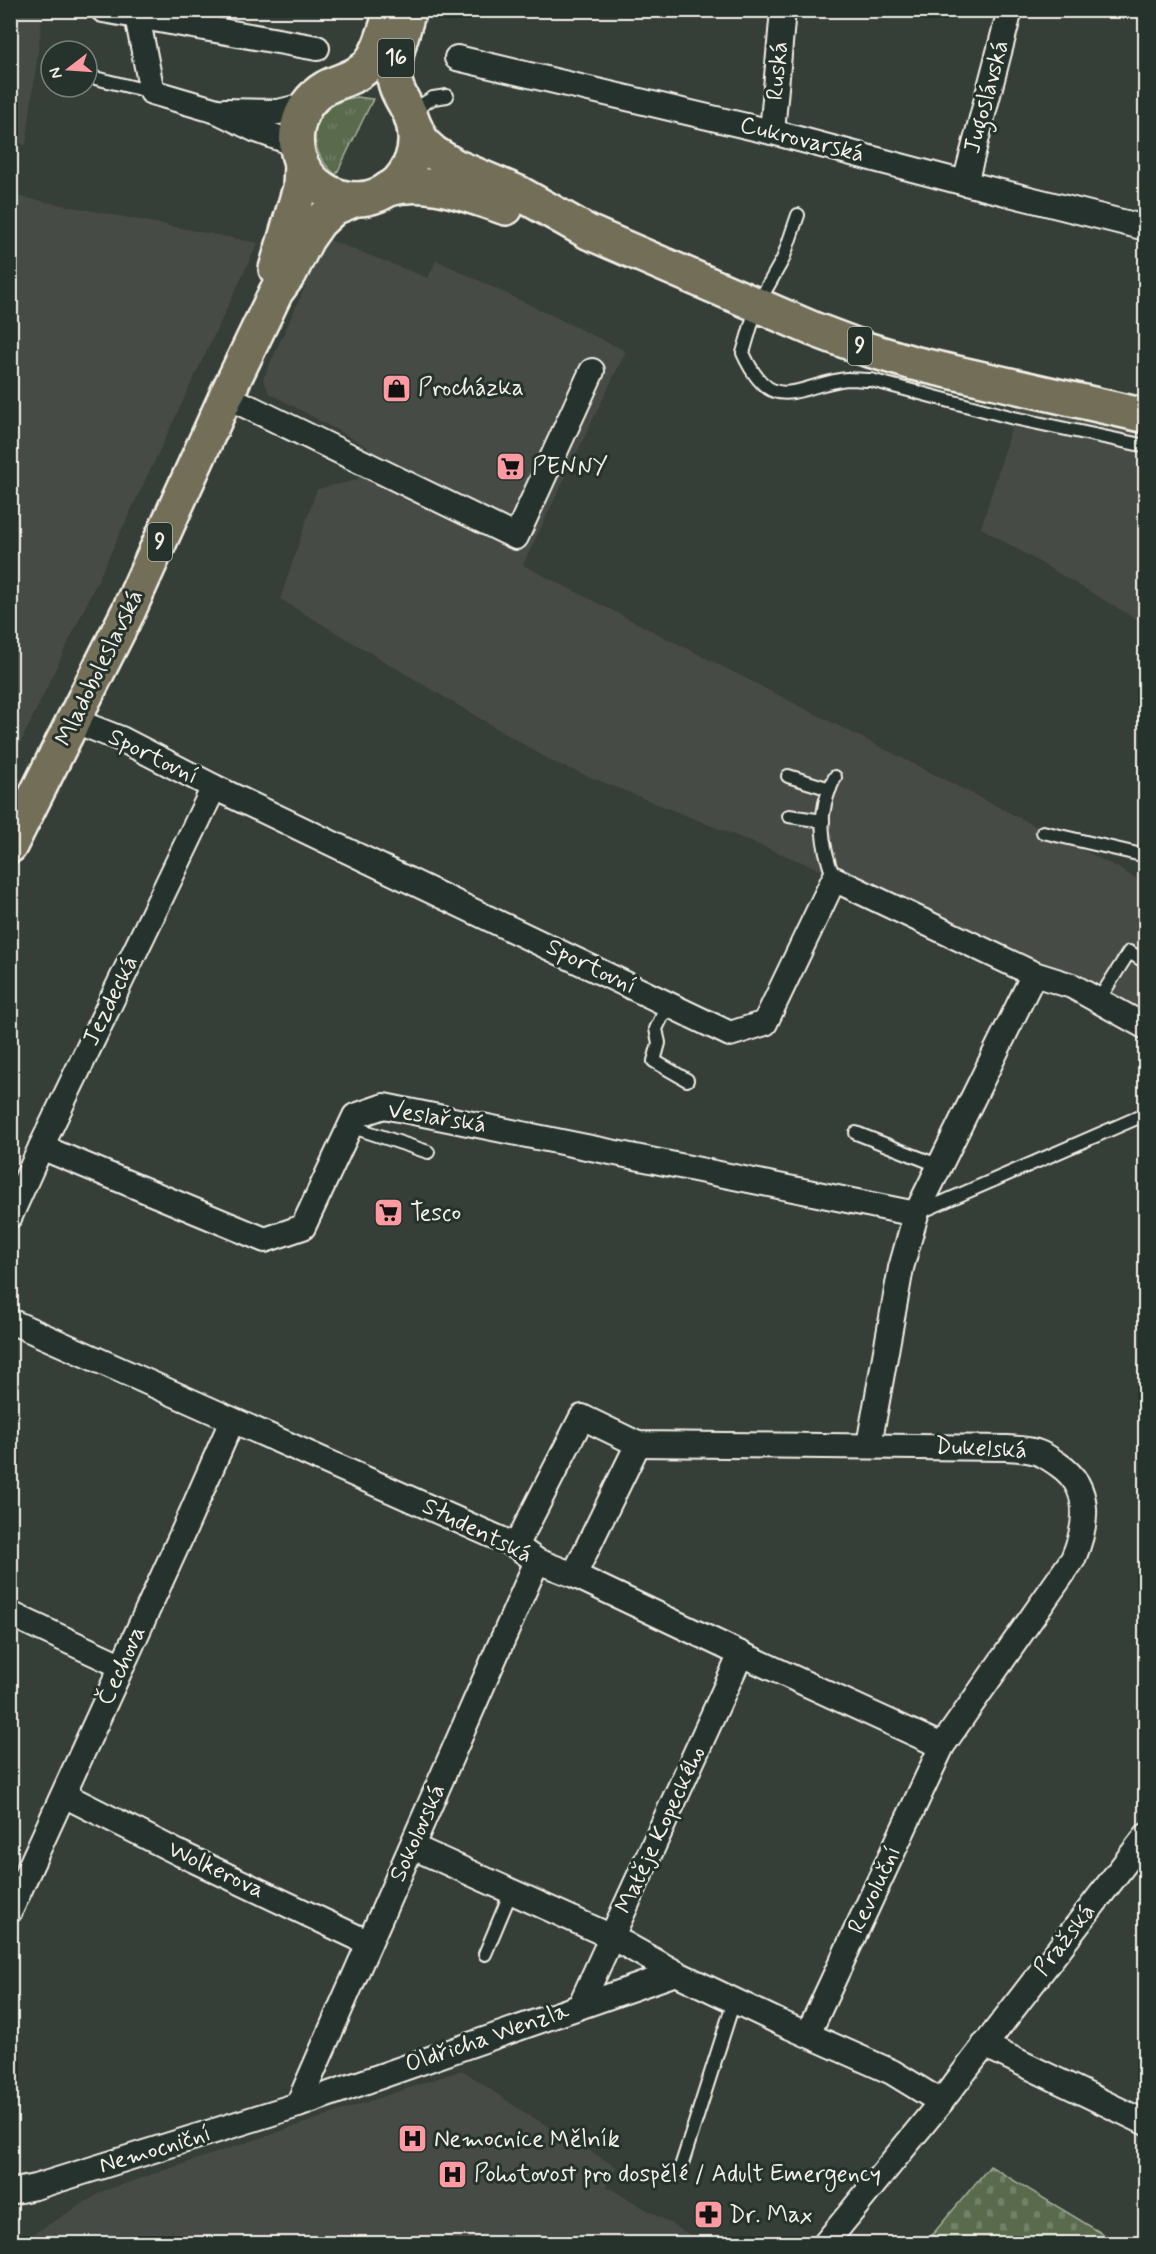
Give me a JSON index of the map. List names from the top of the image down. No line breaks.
{"streets":{"main road":["16","9","Mladoboleslavská"],"street":["Ruská","Jugoslávská","Cukrovarská","Sportovní","Jezdecká","Veslařská","Dukelská","Studentská","Čechova","Matěje Kopeckého","Sokolovská","Wolkerova","Revoluční","Pražská","Oldřicha Wenzla","Nemocniční"]},"crossings":[["16","9"],["16","Mladoboleslavská"],["Ruská","Cukrovarská"],["Jugoslávská","Cukrovarská"],["9","Mladoboleslavská"],["Mladoboleslavská","Sportovní"],["Sportovní","Jezdecká"],["Jezdecká","Veslařská"],["Dukelská","Studentská"],["Dukelská","Revoluční"],["Studentská","Čechova"],["Studentská","Matěje Kopeckého"],["Studentská","Sokolovská"],["Studentská","Revoluční"],["Čechova","Wolkerova"],["Matěje Kopeckého","Oldřicha Wenzla"],["Sokolovská","Wolkerova"],["Sokolovská","Oldřicha Wenzla"],["Sokolovská","Nemocniční"],["Oldřicha Wenzla","Nemocniční"]],"places":{"shop":["Procházka"],"supermarket":["PENNY","Tesco"],"hospital":["Nemocnice Mělník","Pohotovost pro dospělé / Adult Emergency"],"pharmacy":["Dr. Max"]},"north":"left"}
